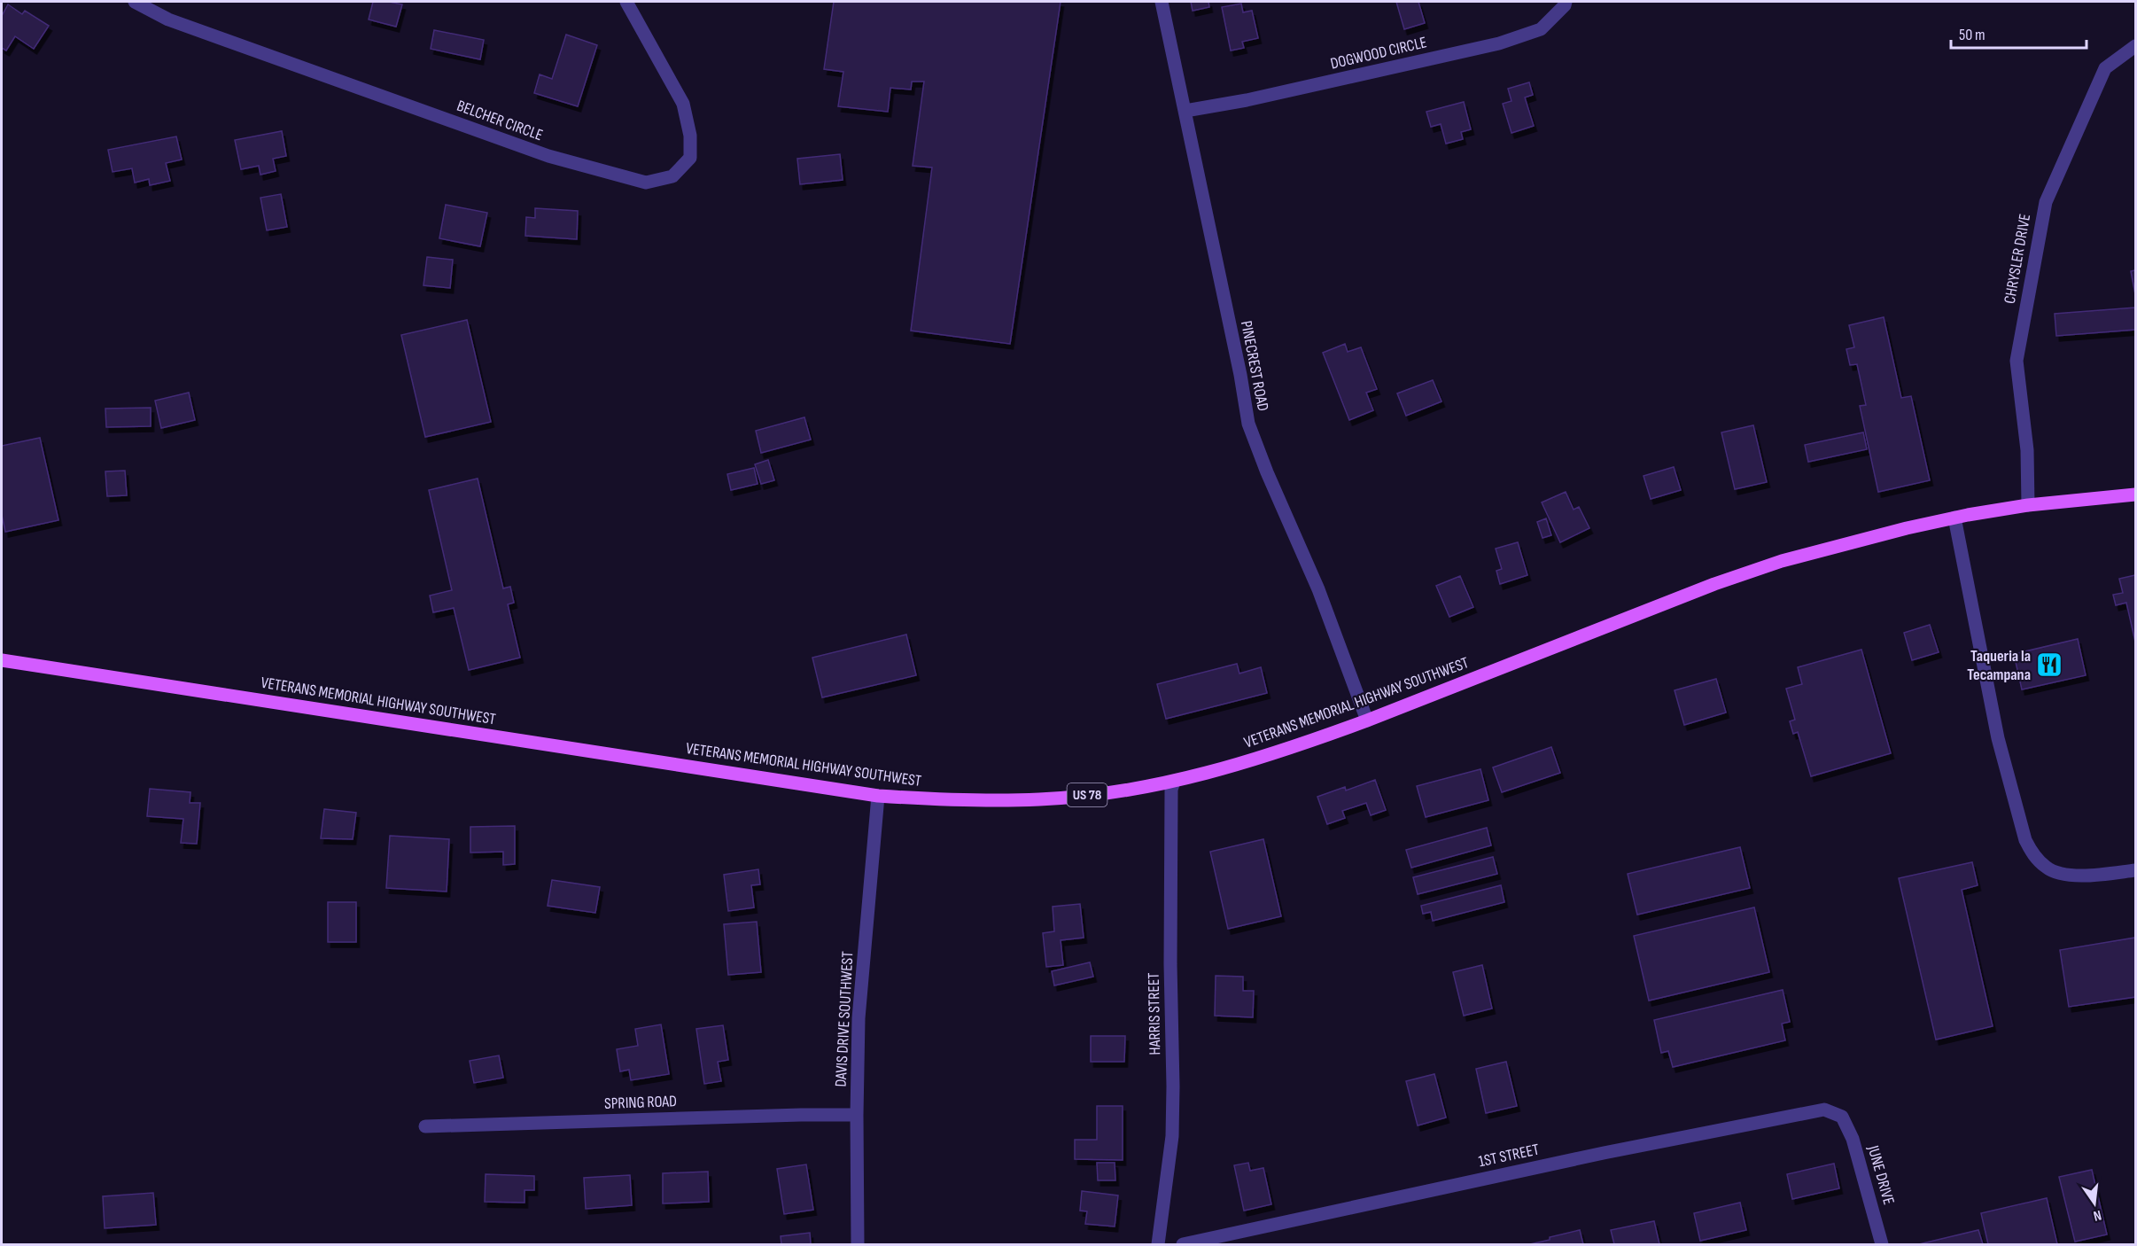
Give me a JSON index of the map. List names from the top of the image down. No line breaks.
{"streets":{"main road":["VETERANS MEMORIAL HIGHWAY SOUTHWEST","US 78"],"street":["DOGWOOD CIRCLE","BELCHER CIRCLE","CHRYSLER DRIVE","PINECREST ROAD","HARRIS STREET","DAVIS DRIVE SOUTHWEST","SPRING ROAD","1ST STREET","JUNE DRIVE"]},"crossings":[["DOGWOOD CIRCLE","PINECREST ROAD"],["CHRYSLER DRIVE","VETERANS MEMORIAL HIGHWAY SOUTHWEST"],["PINECREST ROAD","VETERANS MEMORIAL HIGHWAY SOUTHWEST"],["VETERANS MEMORIAL HIGHWAY SOUTHWEST","HARRIS STREET"],["VETERANS MEMORIAL HIGHWAY SOUTHWEST","DAVIS DRIVE SOUTHWEST"],["DAVIS DRIVE SOUTHWEST","SPRING ROAD"],["1ST STREET","JUNE DRIVE"]],"places":{"restaurant":["Taqueria la Tecampana"]},"scale_bar":"50 m","north":"bottom"}
